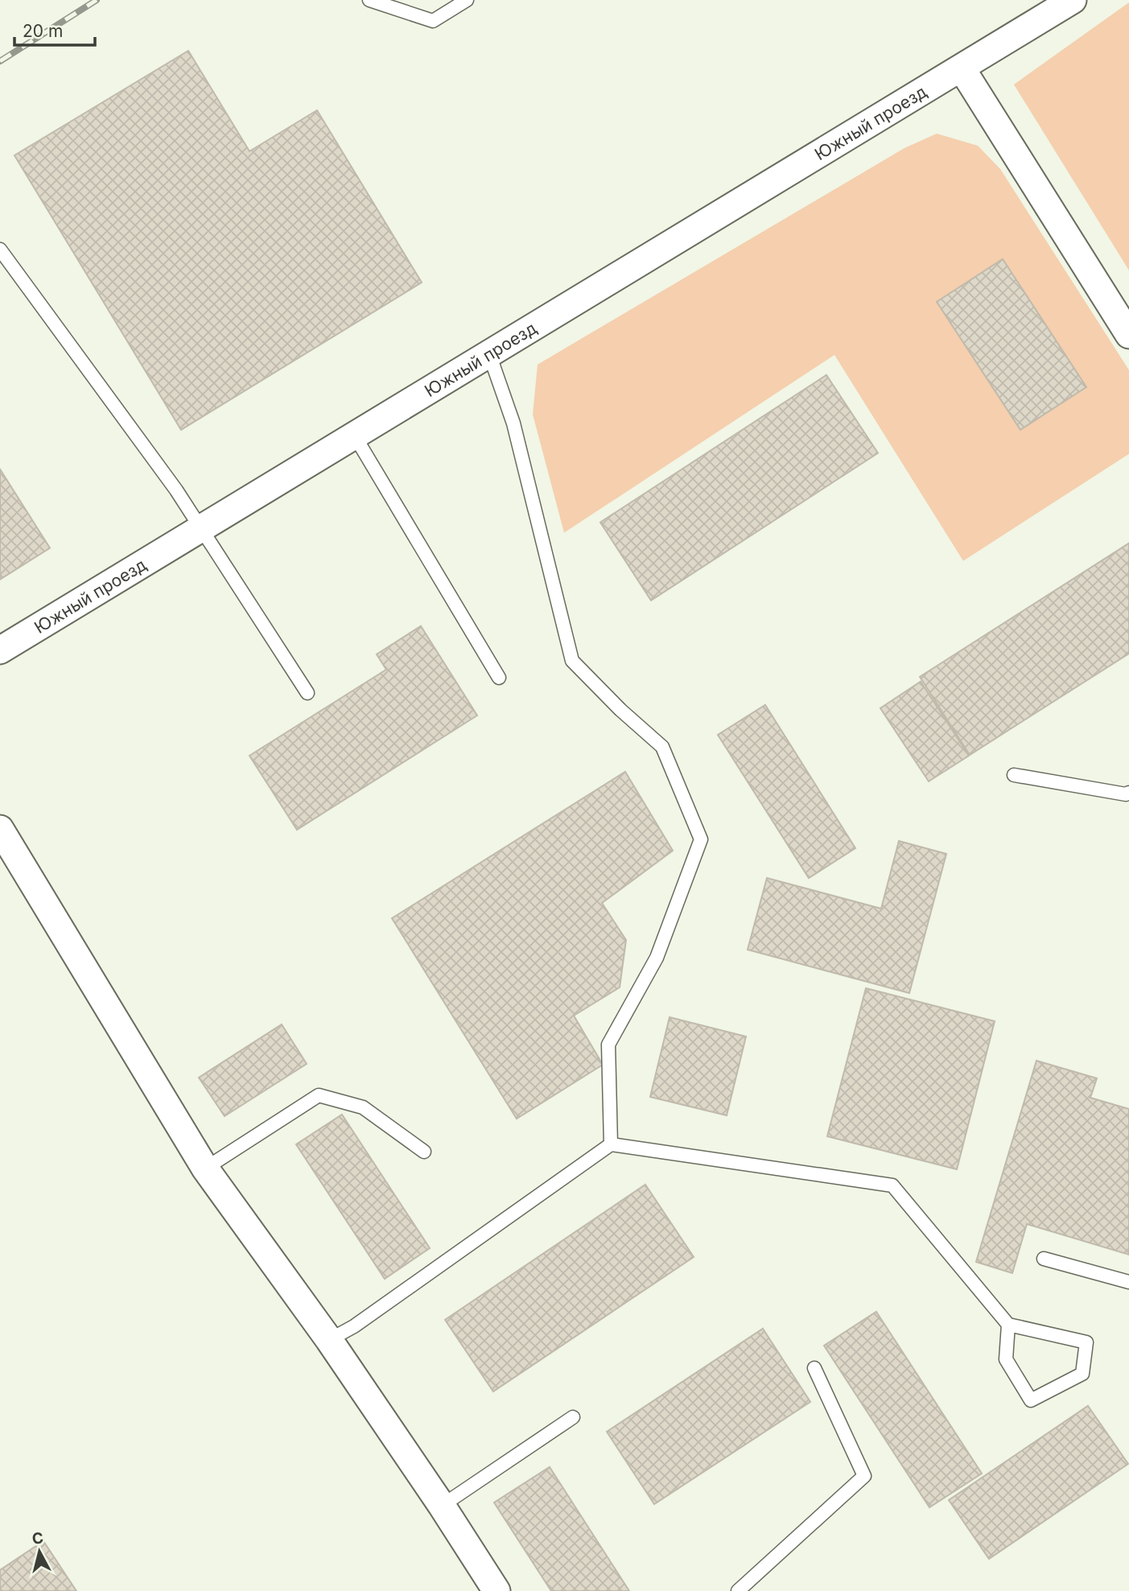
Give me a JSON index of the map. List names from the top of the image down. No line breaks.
{"streets":{"street":["Южный проезд"]},"scale_bar":"20 m","north":"top"}
